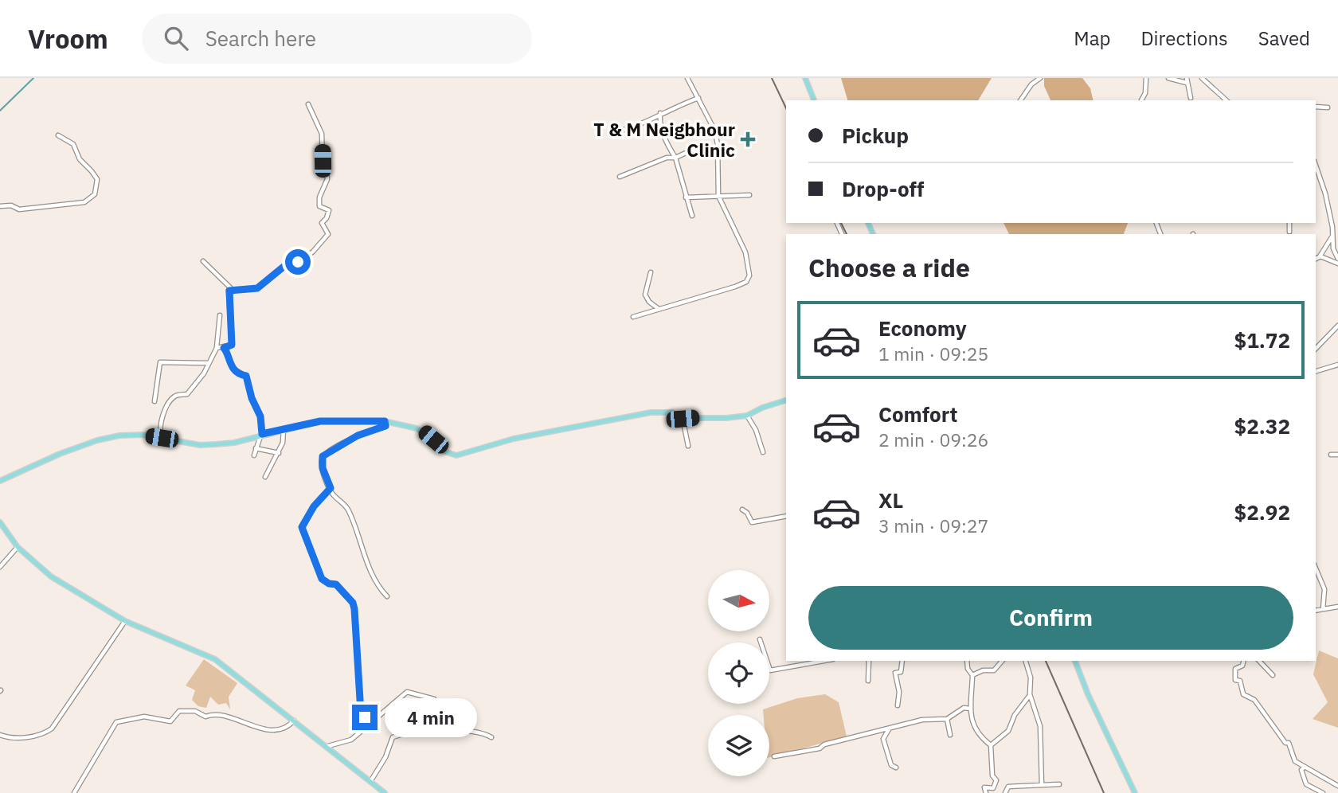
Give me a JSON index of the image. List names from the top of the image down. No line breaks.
{"places":{"health":["T & M Neigbhour Clinic"]},"north":"right","page":{"header":"Vroom","search":"Search here","nav":["Map","Directions","Saved"],"banner":["Pickup","Drop-off"],"heading":"Choose a ride","list":[{"name":"Economy","note":"1 min · 09:25","value":"$1.72"},{"name":"Comfort","note":"2 min · 09:26","value":"$2.32"},{"name":"XL","note":"3 min · 09:27","value":"$2.92"}],"buttons":"Confirm","bubble":"4 min"}}
